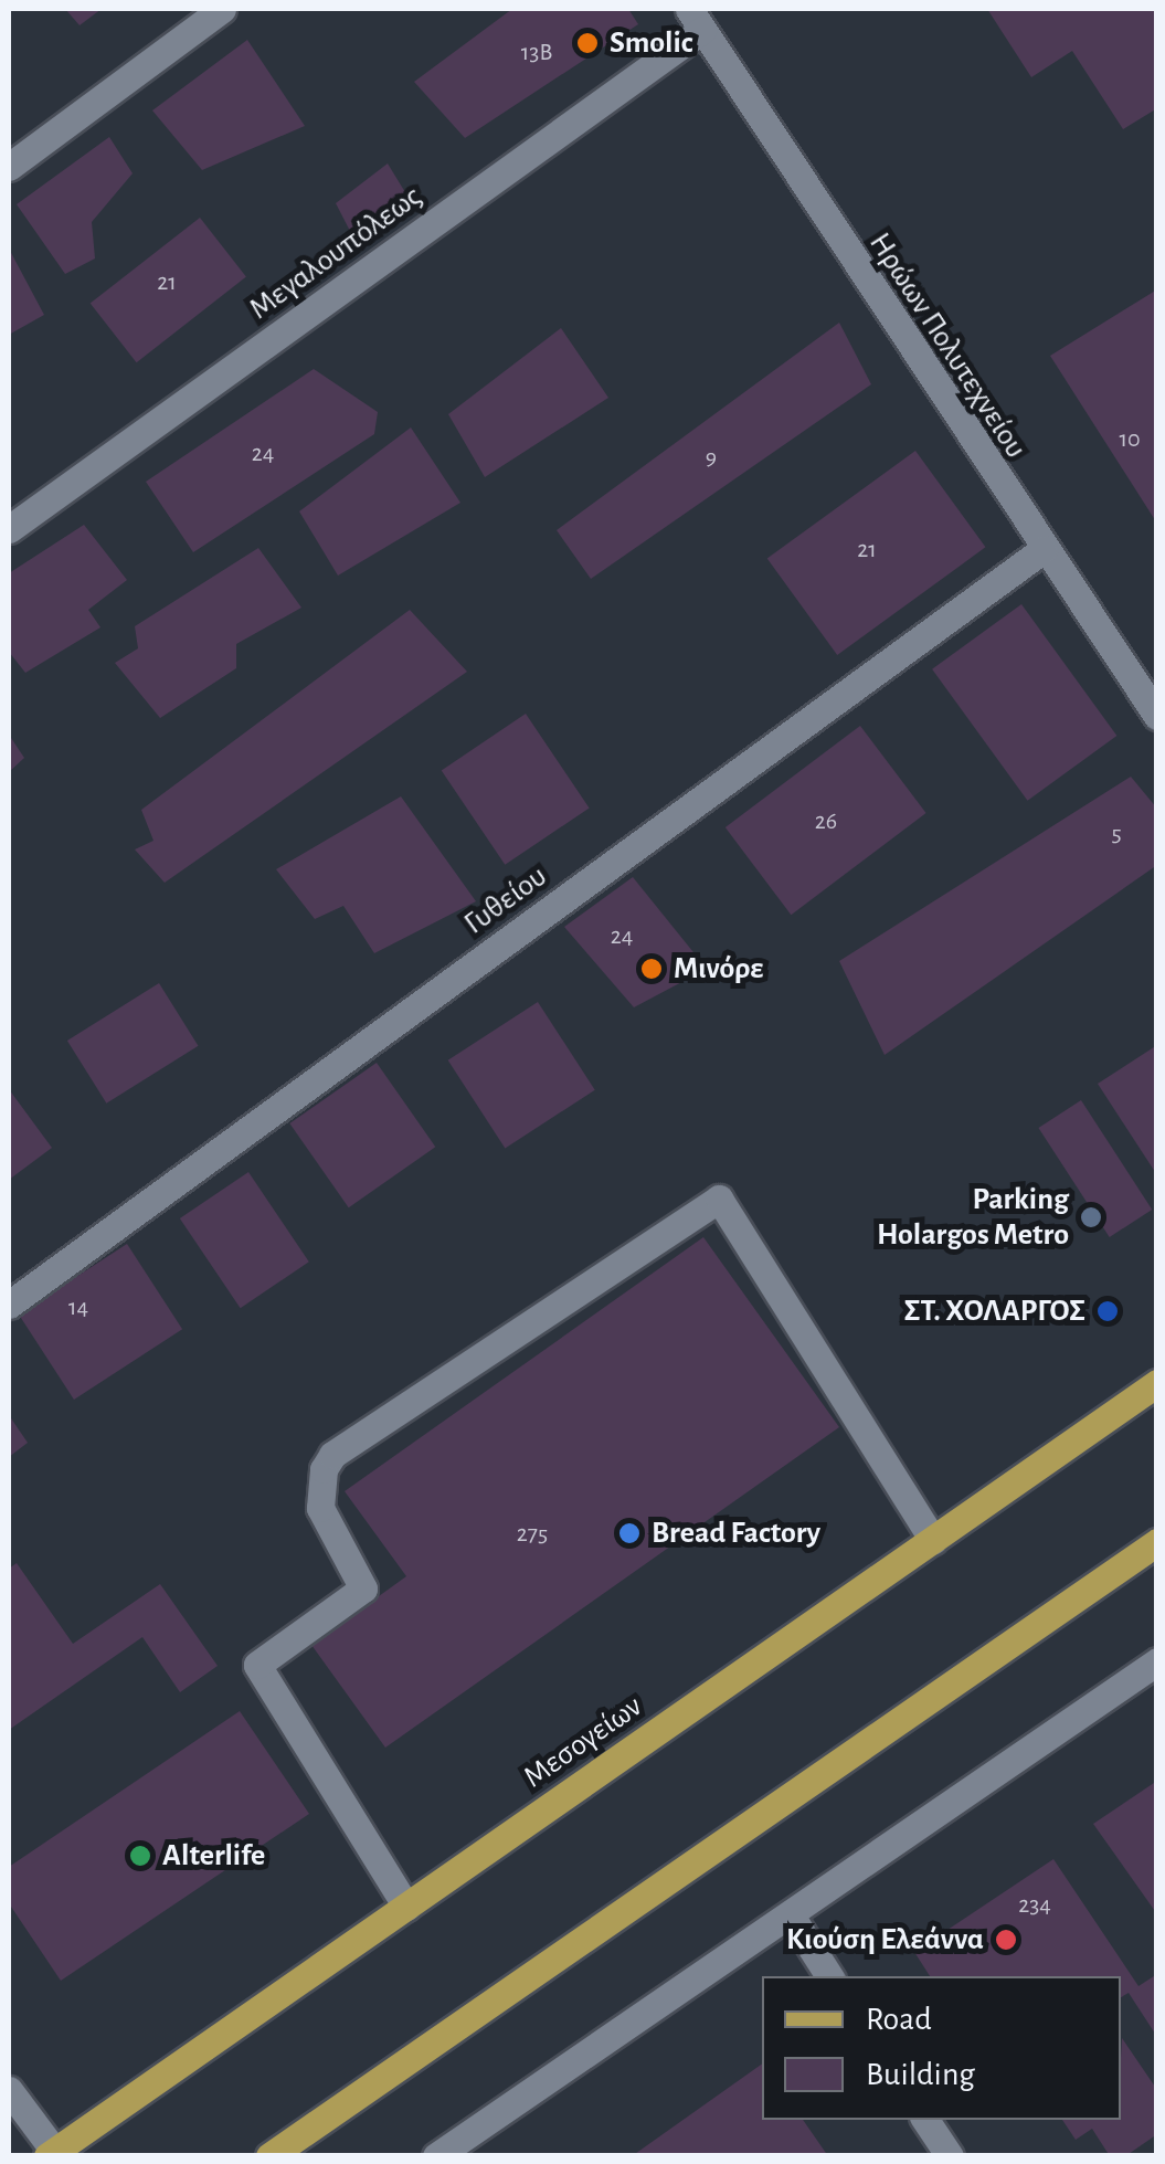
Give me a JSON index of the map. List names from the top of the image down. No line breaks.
{"streets":{"main road":["Μεσογείων"],"street":["Μεγαλουπόλεως","Ηρώων Πολυτεχνείου","Γυθείου"]},"crossings":[["Μεγαλουπόλεως","Ηρώων Πολυτεχνείου"],["Ηρώων Πολυτεχνείου","Γυθείου"]],"places":["Smolic","Μινόρε","Parking Holargos Metro","ΣΤ. ΧΟΛΑΡΓΟΣ","Bread Factory","Alterlife","Κιούση Ελεάννα"],"house_numbers":["13B","21","10","24","9","21","26","5","24","14","275","234"],"legend":["Road","Building"]}
